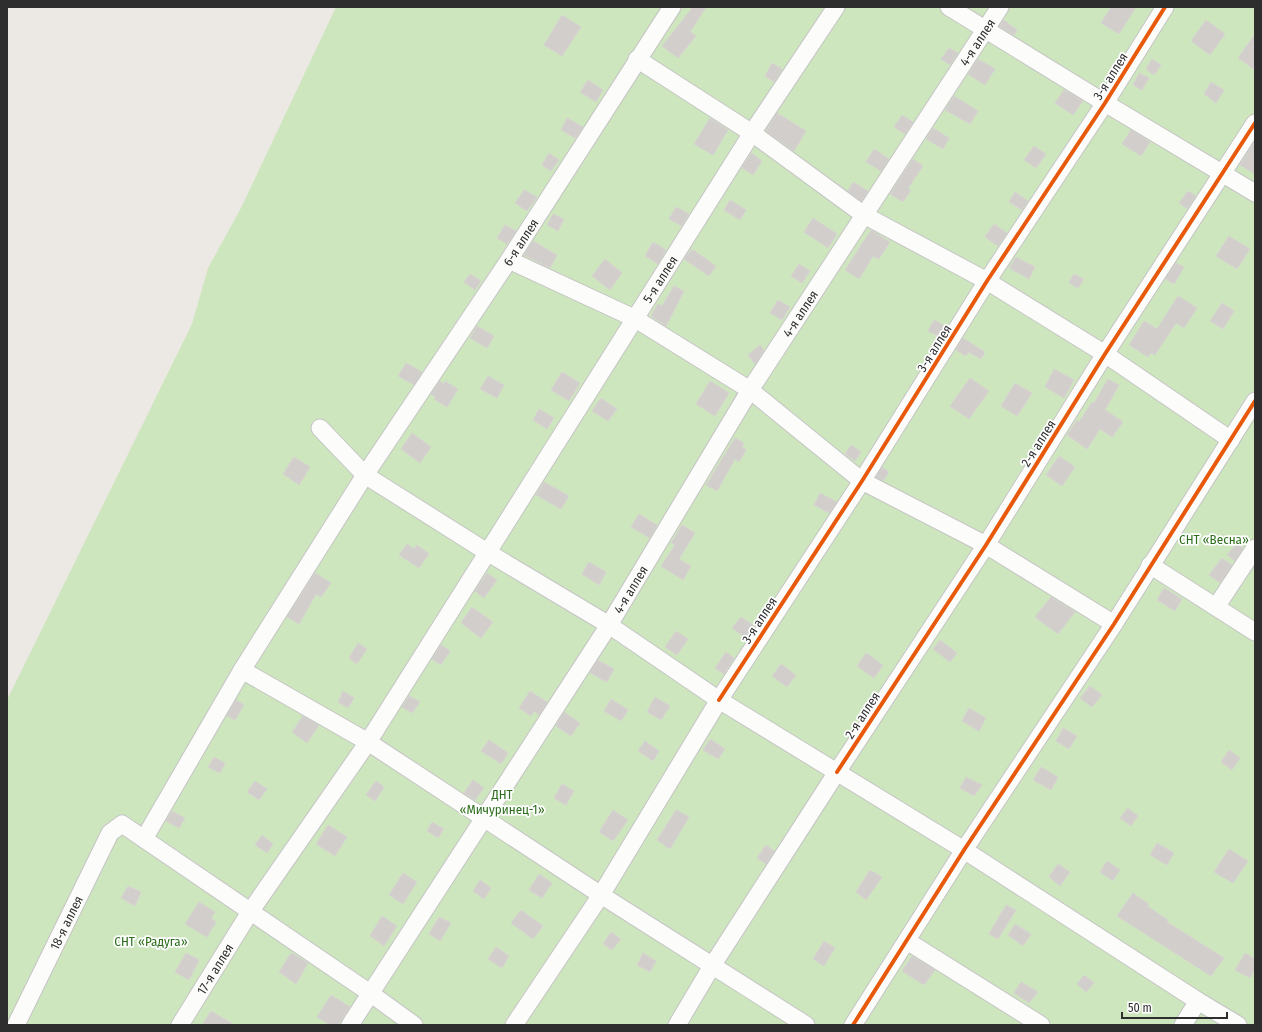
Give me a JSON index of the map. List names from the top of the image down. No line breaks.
{"streets":{"street":["4-я аллея","3-я аллея","6-я аллея","5-я аллея","2-я аллея","18-я аллея","17-я аллея"]},"crossings":[["6-я аллея","18-я аллея"],["5-я аллея","17-я аллея"]],"parks":["СНТ «Весна»","ДНТ «Мичуринец-1»","СНТ «Радуга»"],"scale_bar":"50 m"}
